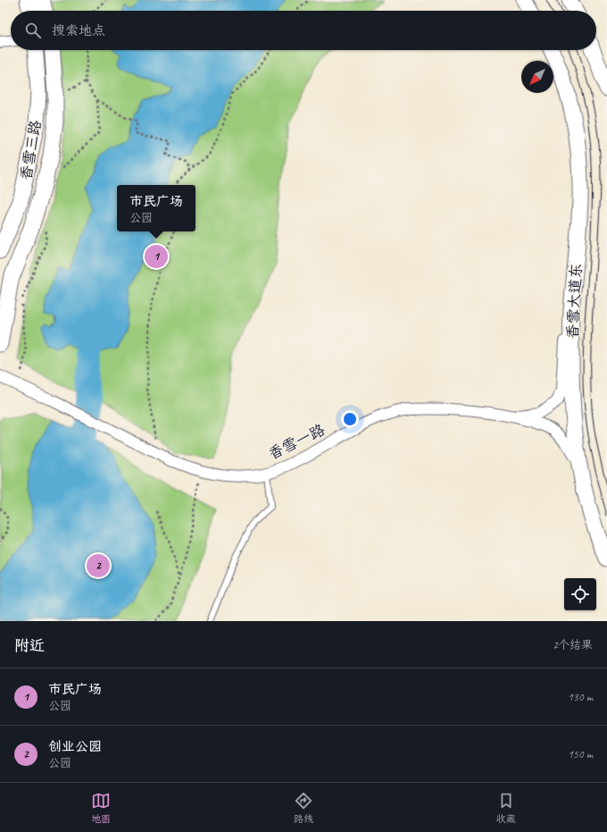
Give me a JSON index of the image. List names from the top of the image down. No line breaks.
{"streets":{"main road":["香雪三路","香雪大道东"],"street":["香雪一路"]},"north":"bottom left","page":{"search":"搜索地点","popup":["市民广场","公园"],"pins":["1","2"],"heading":["附近","2个结果"],"list":[{"mark":"1","name":"市民广场","note":"公园","value":"130 m"},{"mark":"2","name":"创业公园","note":"公园","value":"150 m"}],"nav":["地图","路线","收藏"]}}
